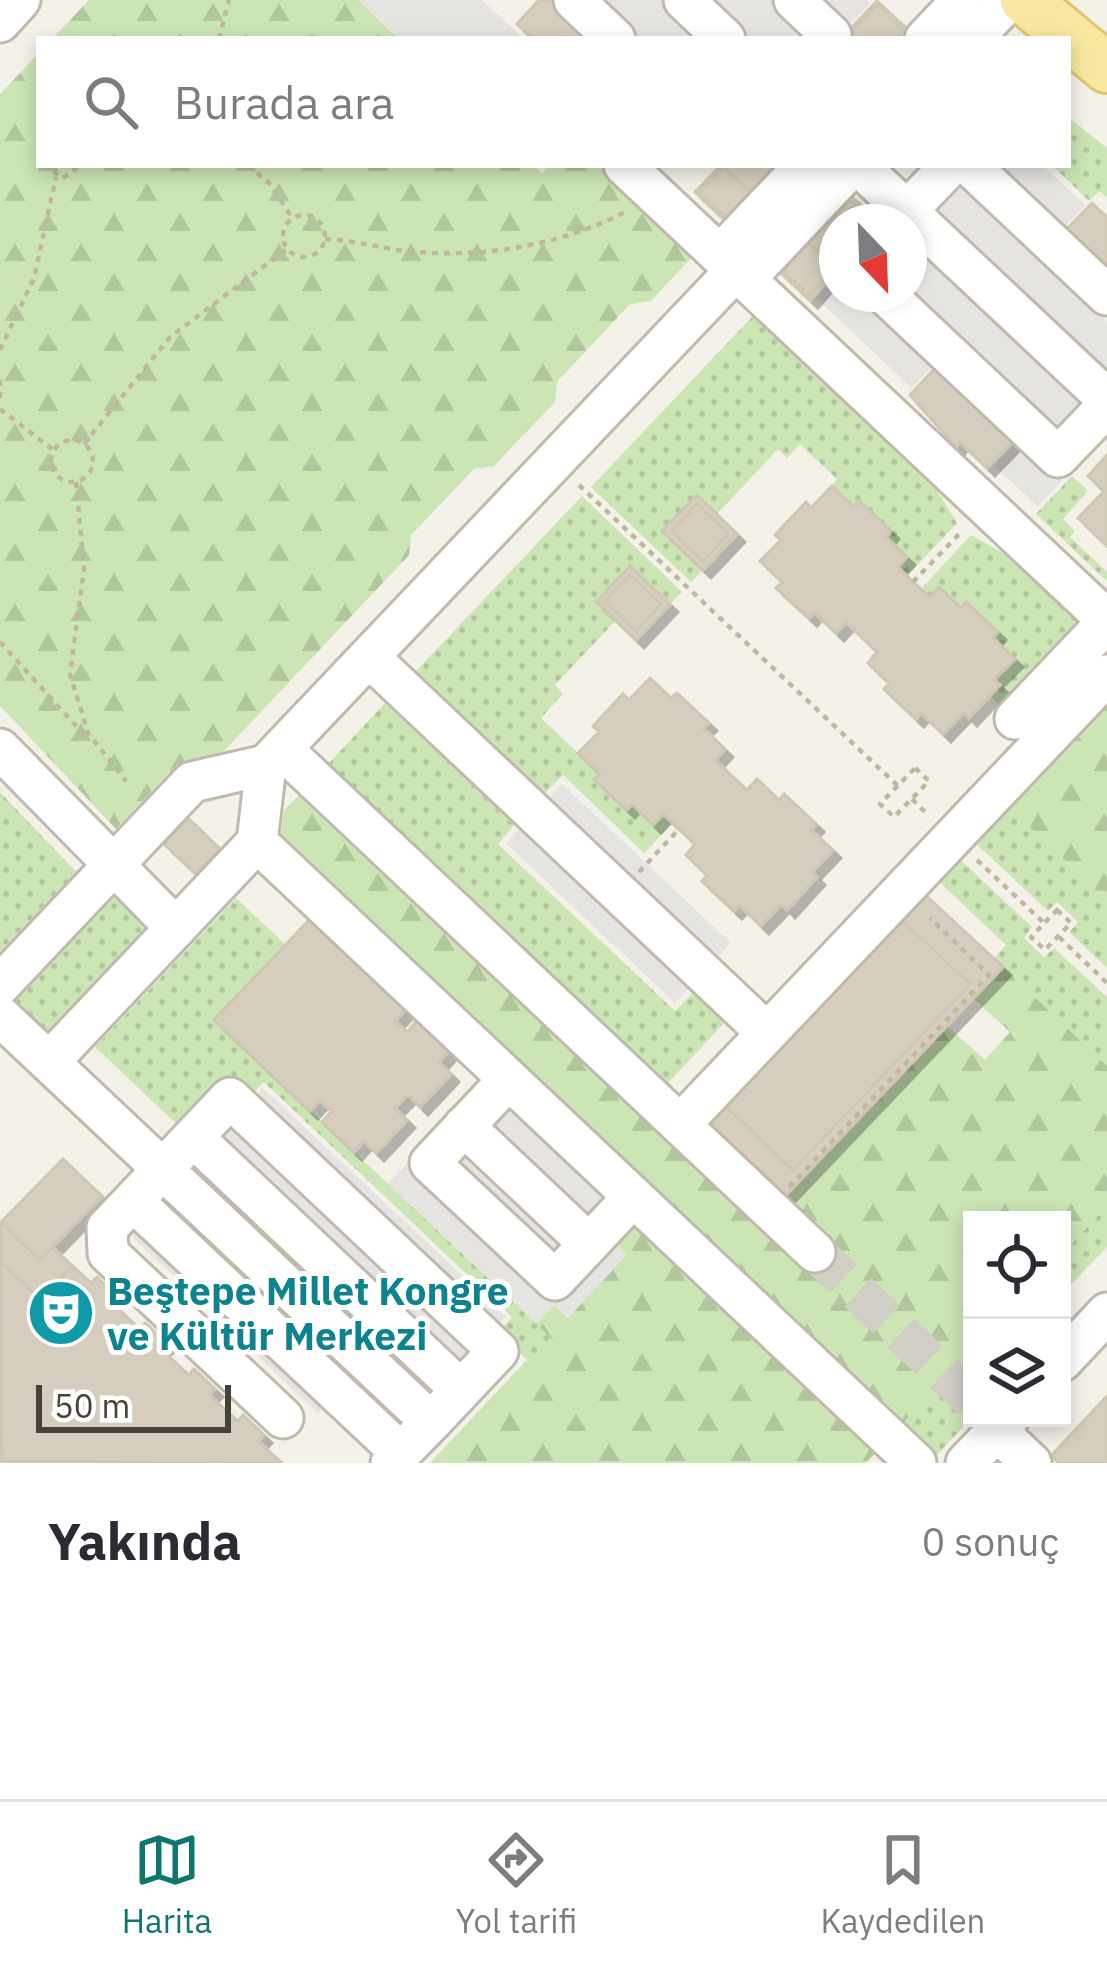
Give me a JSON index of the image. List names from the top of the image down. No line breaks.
{"places":{"theatre":["Beştepe Millet Kongre ve Kültür Merkezi"]},"scale_bar":"50 m","north":"bottom right","page":{"search":"Burada ara","scale":"50 m","heading":["Yakında","0 sonuç"],"nav":["Harita","Yol tarifi","Kaydedilen"]}}
